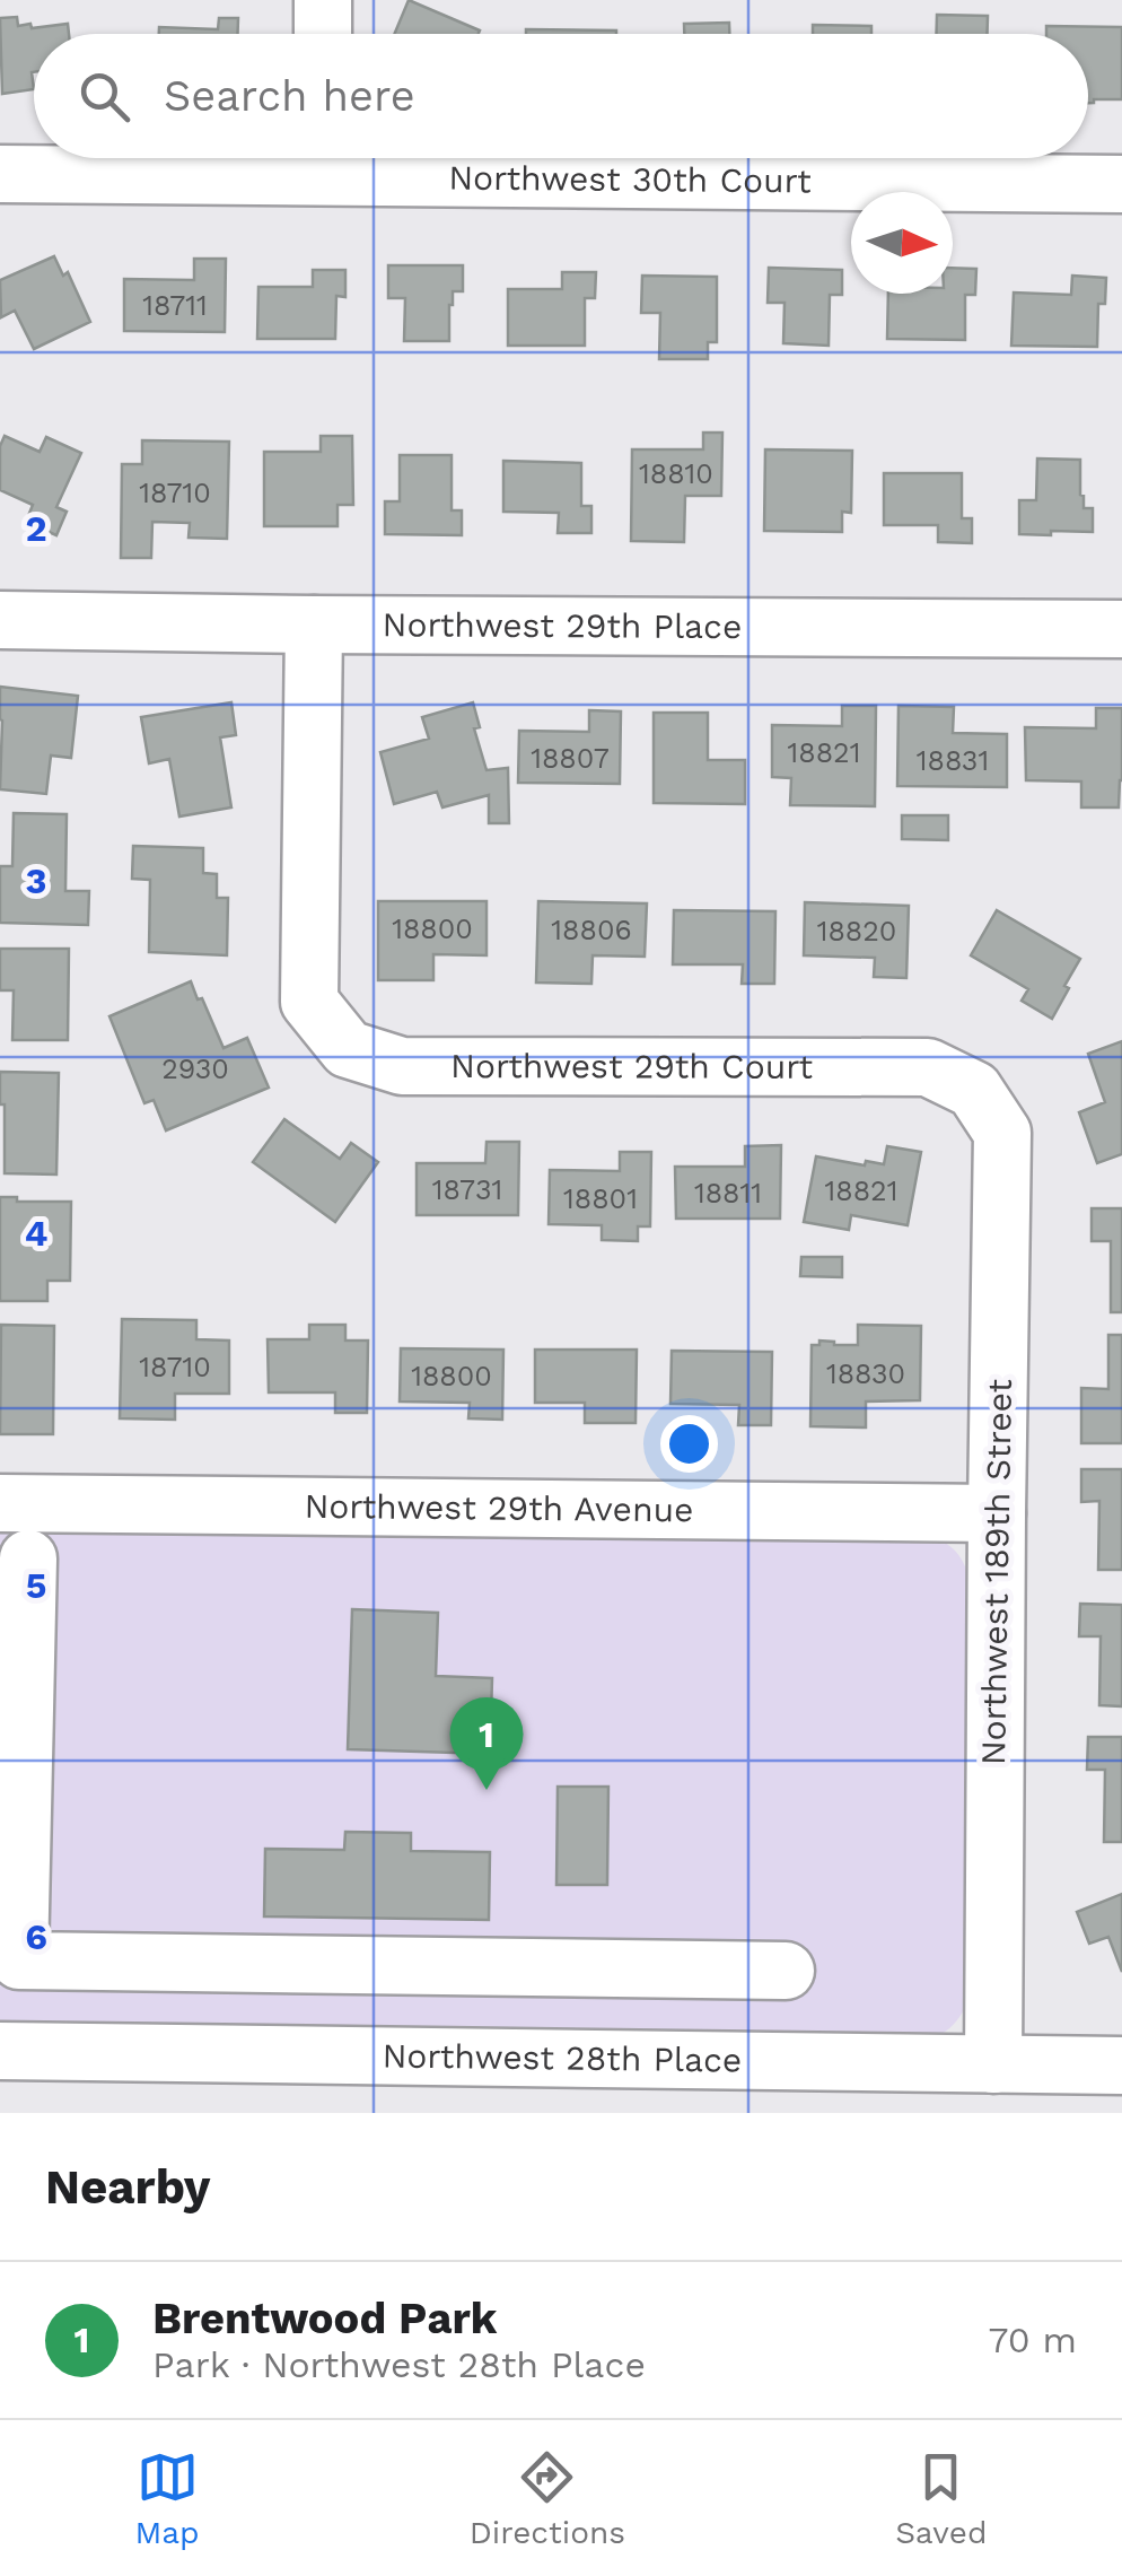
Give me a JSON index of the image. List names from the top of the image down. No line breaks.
{"streets":{"street":["Northwest 30th Court","Northwest 29th Place","Northwest 29th Court","Northwest 29th Avenue","Northwest 189th Street","Northwest 28th Place"]},"crossings":[["Northwest 29th Place","Northwest 29th Court"],["Northwest 29th Court","Northwest 189th Street"],["Northwest 29th Avenue","Northwest 189th Street"],["Northwest 189th Street","Northwest 28th Place"]],"house_numbers":["18711","18810","18710","18821","18807","18831","18800","18806","18820","2930","18731","18821","18811","18801","18710","18830","18800"],"north":"right","page":{"search":"Search here","pins":"1","heading":"Nearby","list":[{"mark":"1","name":"Brentwood Park","note":"Park · Northwest 28th Place","value":"70 m"}],"nav":["Map","Directions","Saved"]},"grid":{"rows":["2","3","4","5","6"]}}
